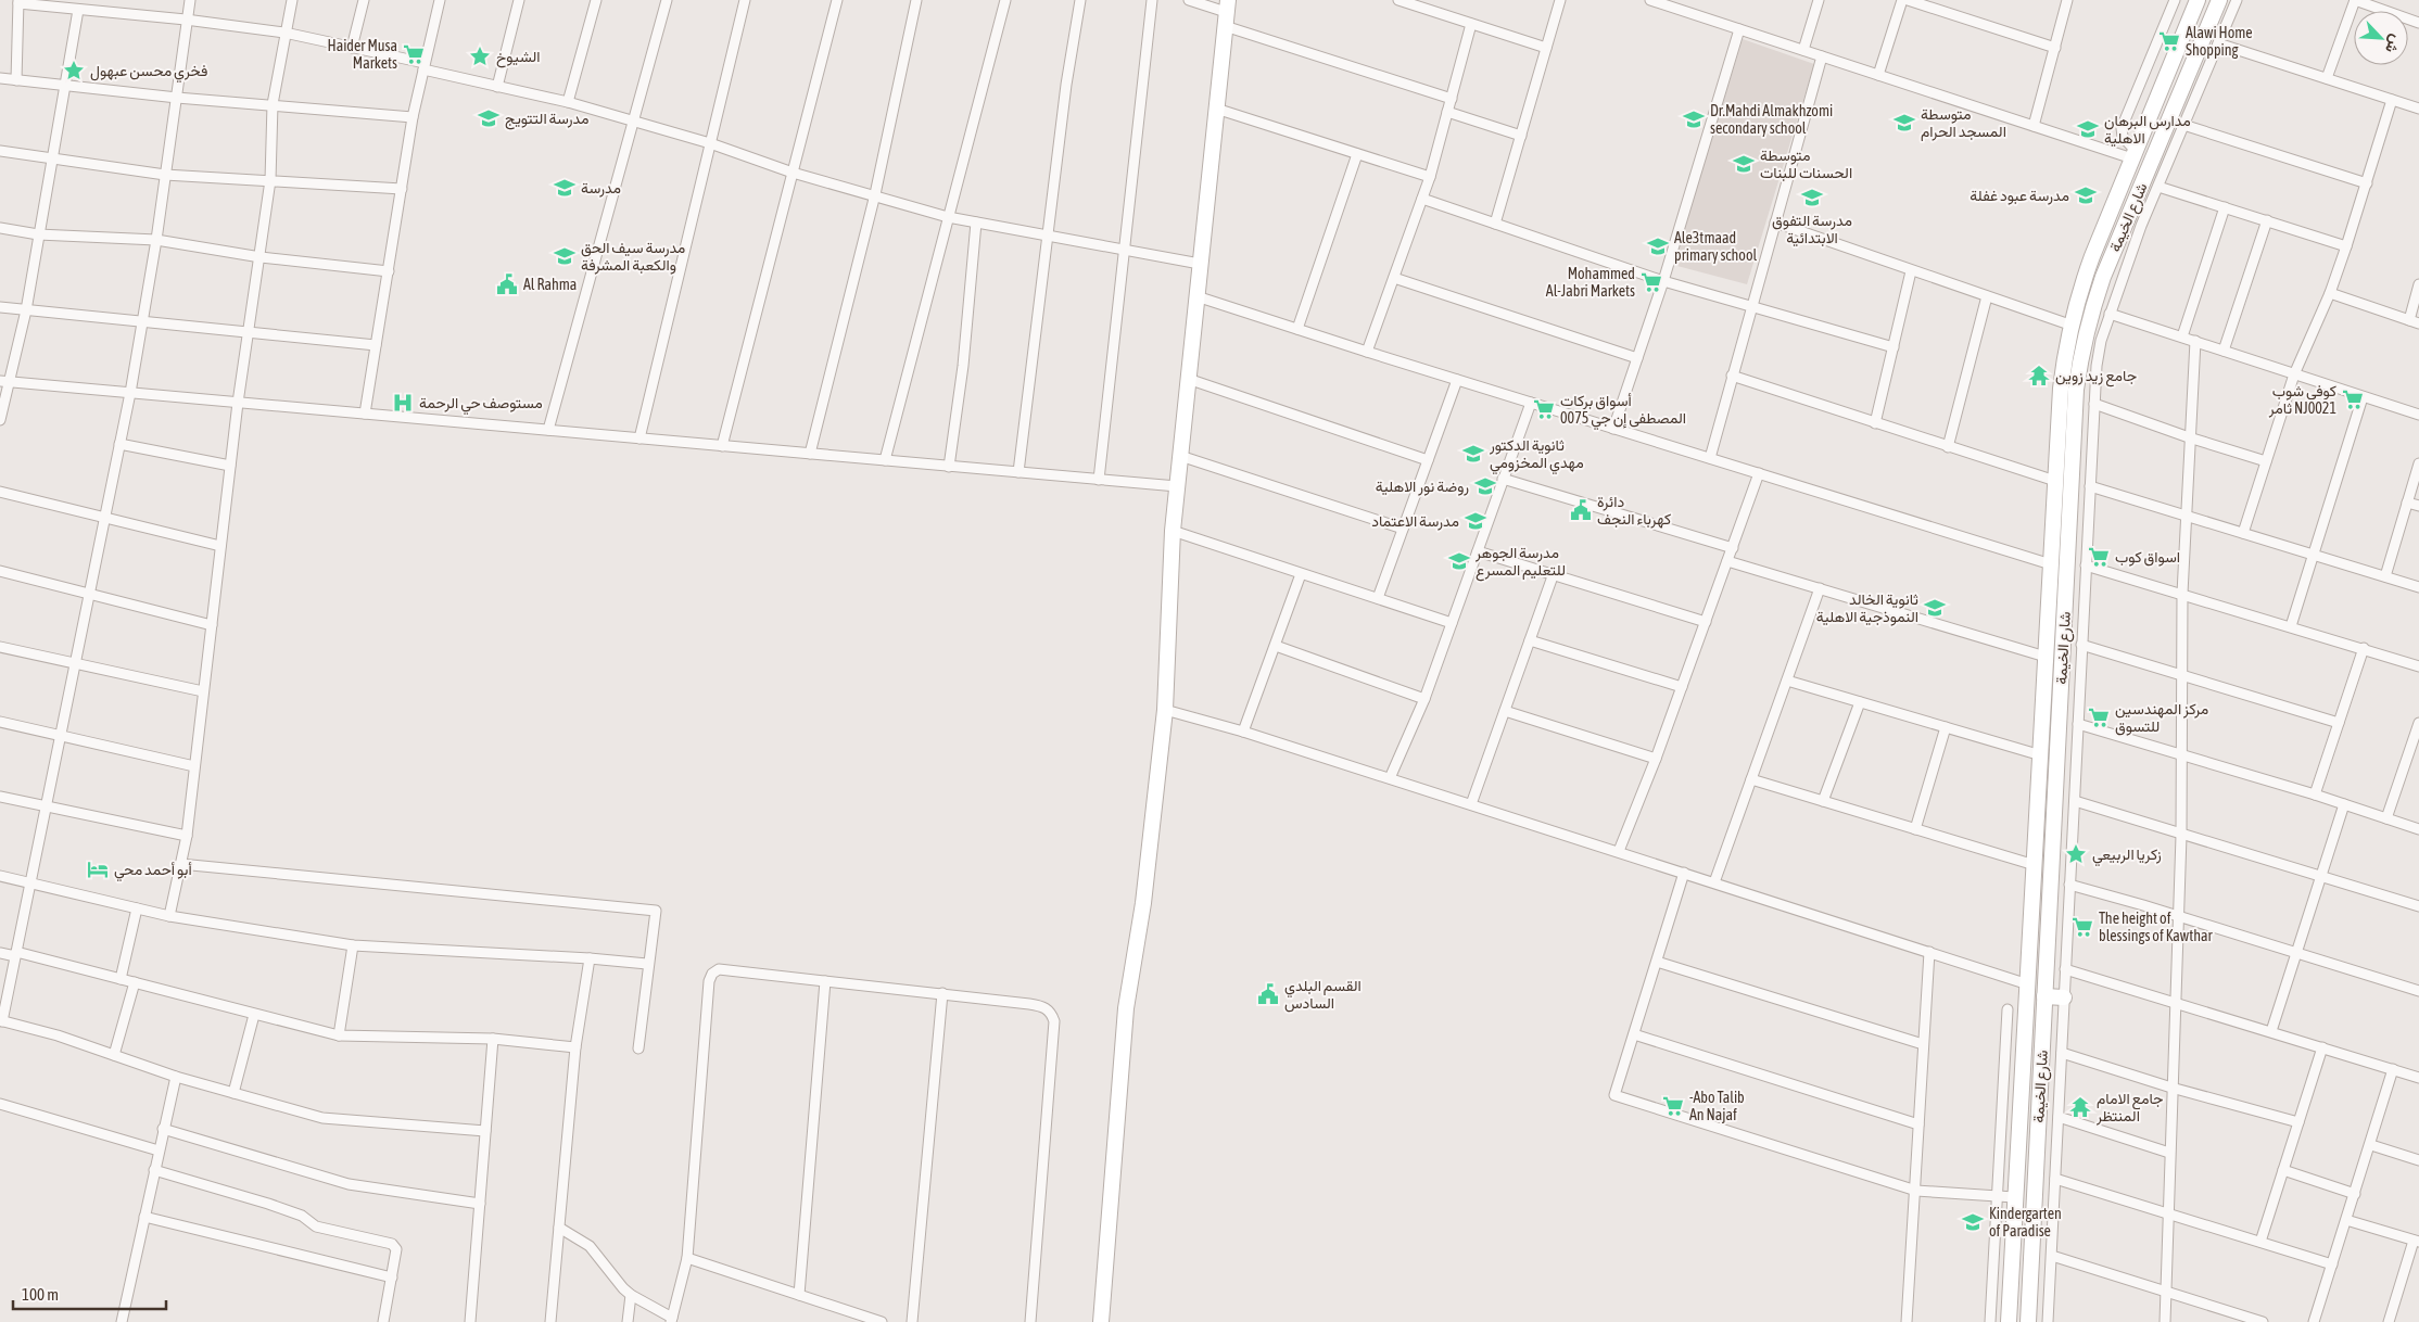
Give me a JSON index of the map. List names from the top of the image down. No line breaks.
{"streets":{"street":["شارع الخيمة"]},"places":{"supermarket":["Alawi Home Shopping","Haider Musa Markets","Mohammed Al-Jabri Markets","كوفي شوب ثامر NJ0021","أسواق بركات المصطفی إن جي 0075","اسواق كوب","مركز المهندسين للتسوق","The height of blessings of Kawthar","-Abo Talib An Najaf"],"place":["الشيوخ","فخري محسن عبهول","زكريا الربيعي"],"school or university":["مدرسة التتويج","Dr.Mahdi Almakhzomi secondary school","متوسطة المسجد الحرام","مدارس البرهان الاهلية","متوسطة الحسنات للبنات","مدرسة","مدرسة عبود غفلة","مدرسة التفوق الابتدائية","Ale3tmaad primary school","مدرسة سيف الحق والكعبة المشرفة","ثانوية الدكتور مهدي المخزومي","روضة نور الاهلية","مدرسة الاعتماد","مدرسة الجوهر للتعليم المسرع","ثانوية الخالد النموذجية الاهلية","Kindergarten of Paradise"],"public building":["Al Rahma","دائرة كهرباء النجف","القسم البلدي السادس"],"temple":["جامع زيد زوين","جامع الامام المنتظر"],"hospital":["مستوصف حي الرحمة"],"hotel":["أبو أحمد محي"]},"scale_bar":"100 m","north":"bottom right"}
